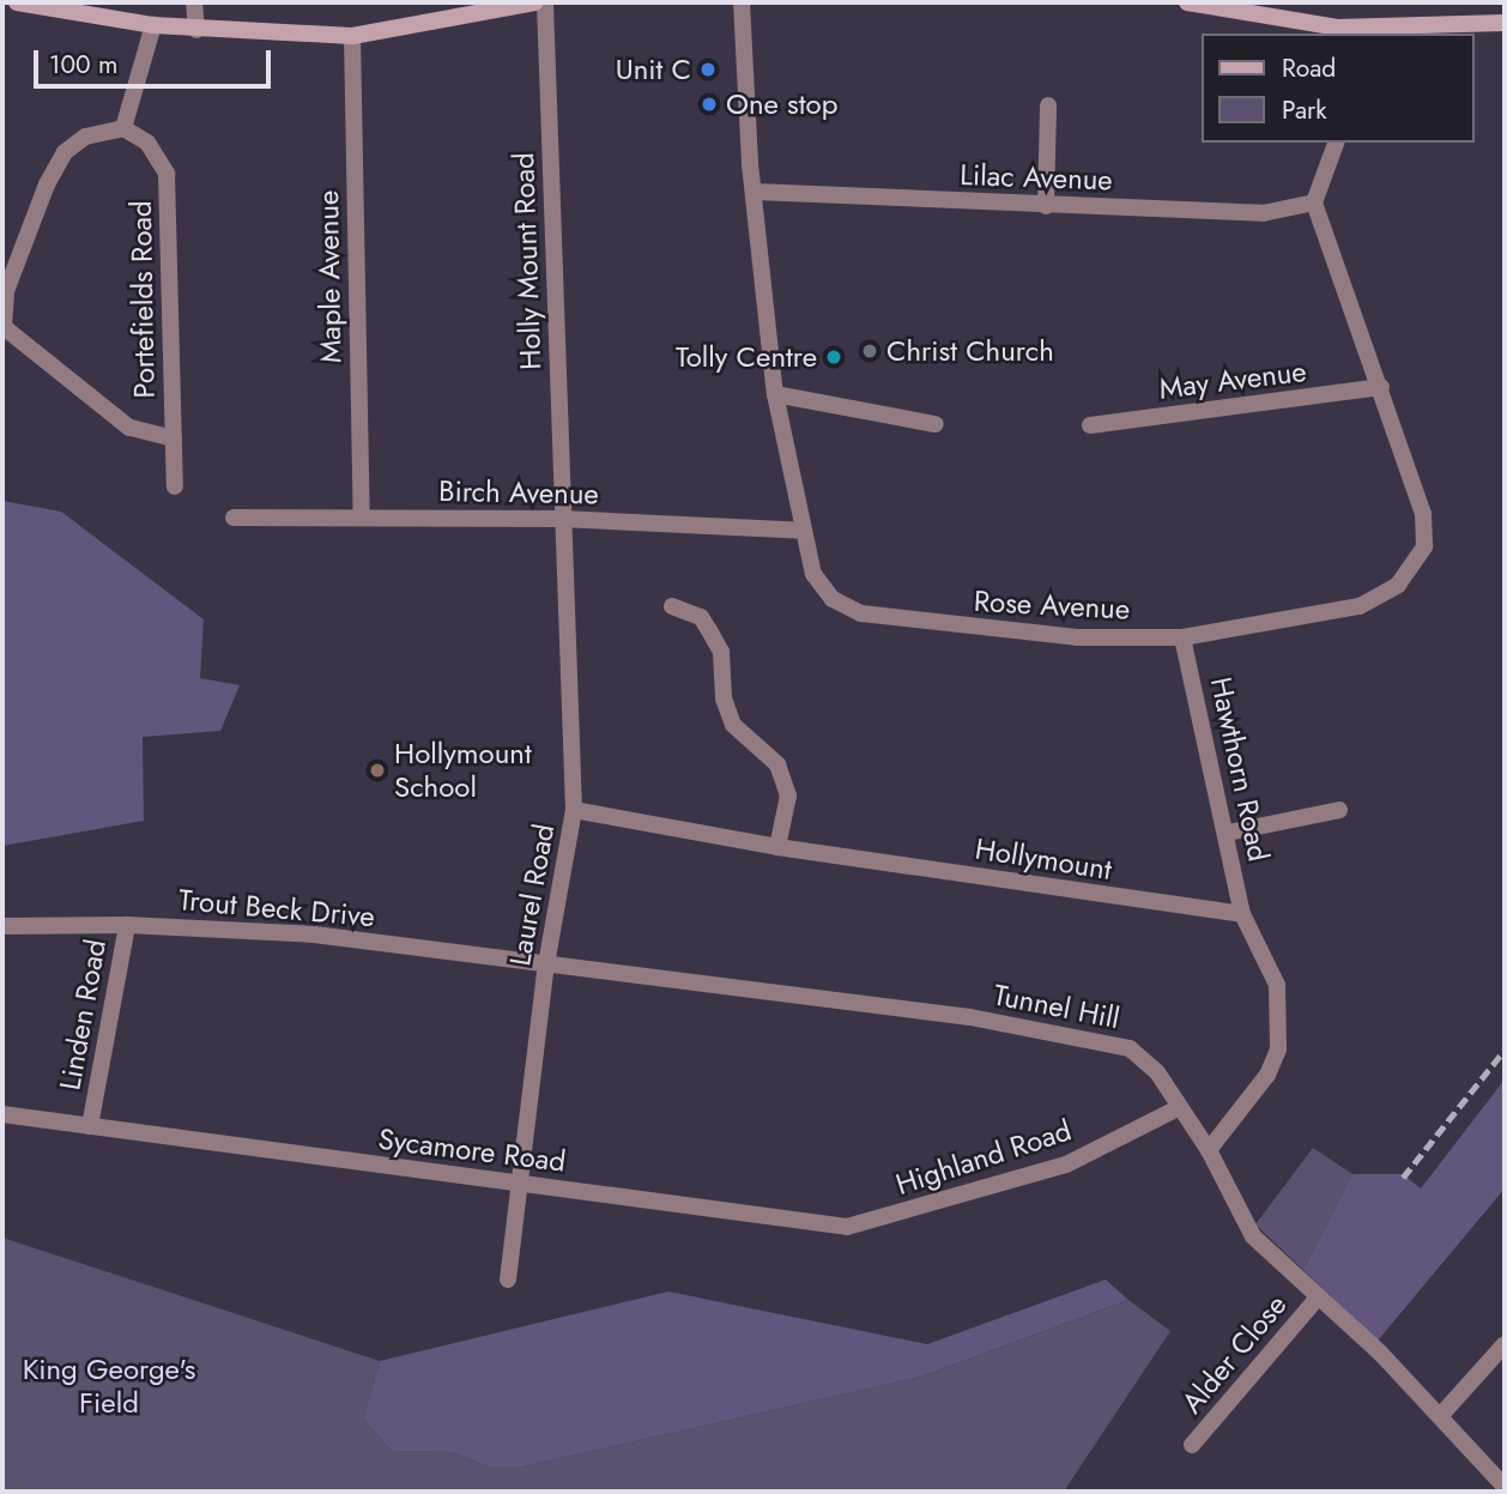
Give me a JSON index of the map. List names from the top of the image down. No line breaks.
{"streets":{"street":["Lilac Avenue","Holly Mount Road","Maple Avenue","Portefields Road","May Avenue","Birch Avenue","Rose Avenue","Hawthorn Road","Hollymount","Laurel Road","Trout Beck Drive","Tunnel Hill","Linden Road","Sycamore Road","Highland Road","Alder Close"]},"crossings":[["Lilac Avenue","Rose Avenue"],["Holly Mount Road","Birch Avenue"],["Holly Mount Road","Laurel Road"],["Maple Avenue","Birch Avenue"],["May Avenue","Rose Avenue"],["Birch Avenue","Rose Avenue"],["Birch Avenue","Laurel Road"],["Rose Avenue","Hawthorn Road"],["Hawthorn Road","Hollymount"],["Hollymount","Laurel Road"],["Laurel Road","Trout Beck Drive"],["Laurel Road","Tunnel Hill"],["Laurel Road","Sycamore Road"],["Trout Beck Drive","Tunnel Hill"],["Trout Beck Drive","Linden Road"],["Tunnel Hill","Highland Road"],["Tunnel Hill","Alder Close"],["Linden Road","Sycamore Road"],["Sycamore Road","Highland Road"]],"parks":["King George's Field"],"places":["Unit C","One stop","Christ Church","Tolly Centre","Hollymount School"],"legend":["Road","Park"],"scale_bar":"100 m"}
